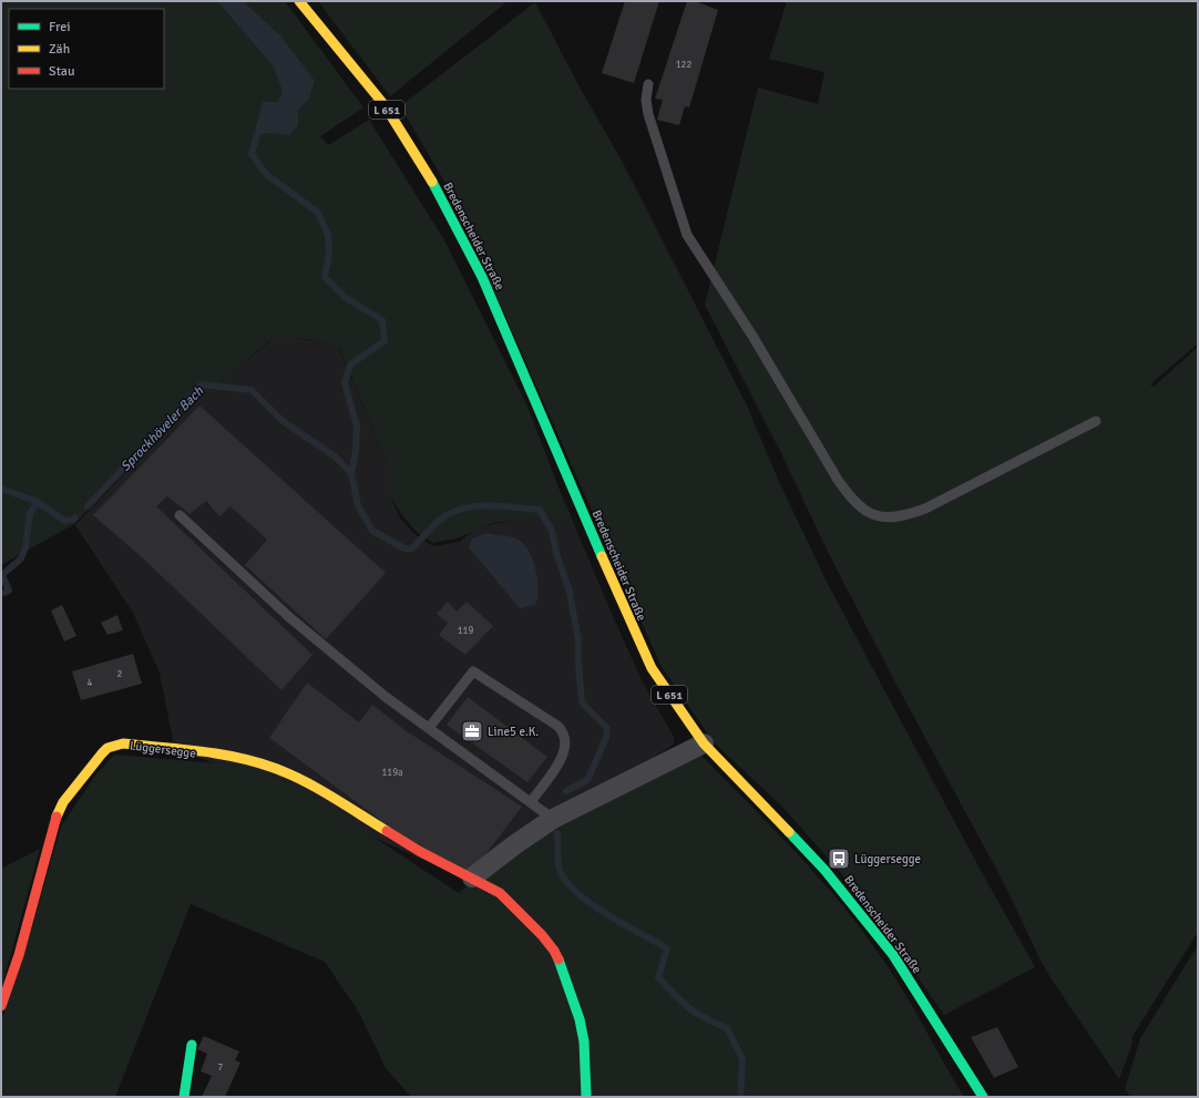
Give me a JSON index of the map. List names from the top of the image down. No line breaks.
{"streets":{"main road":["L 651","Bredenscheider Straße","Lüggersegge"]},"water":["Sprockhöveler Bach"],"places":{"office":["Line5 e.K."],"bus stop":["Lüggersegge"]},"house_numbers":["122","119","2","4","119a","7"],"legend":["Frei","Zäh","Stau"]}
